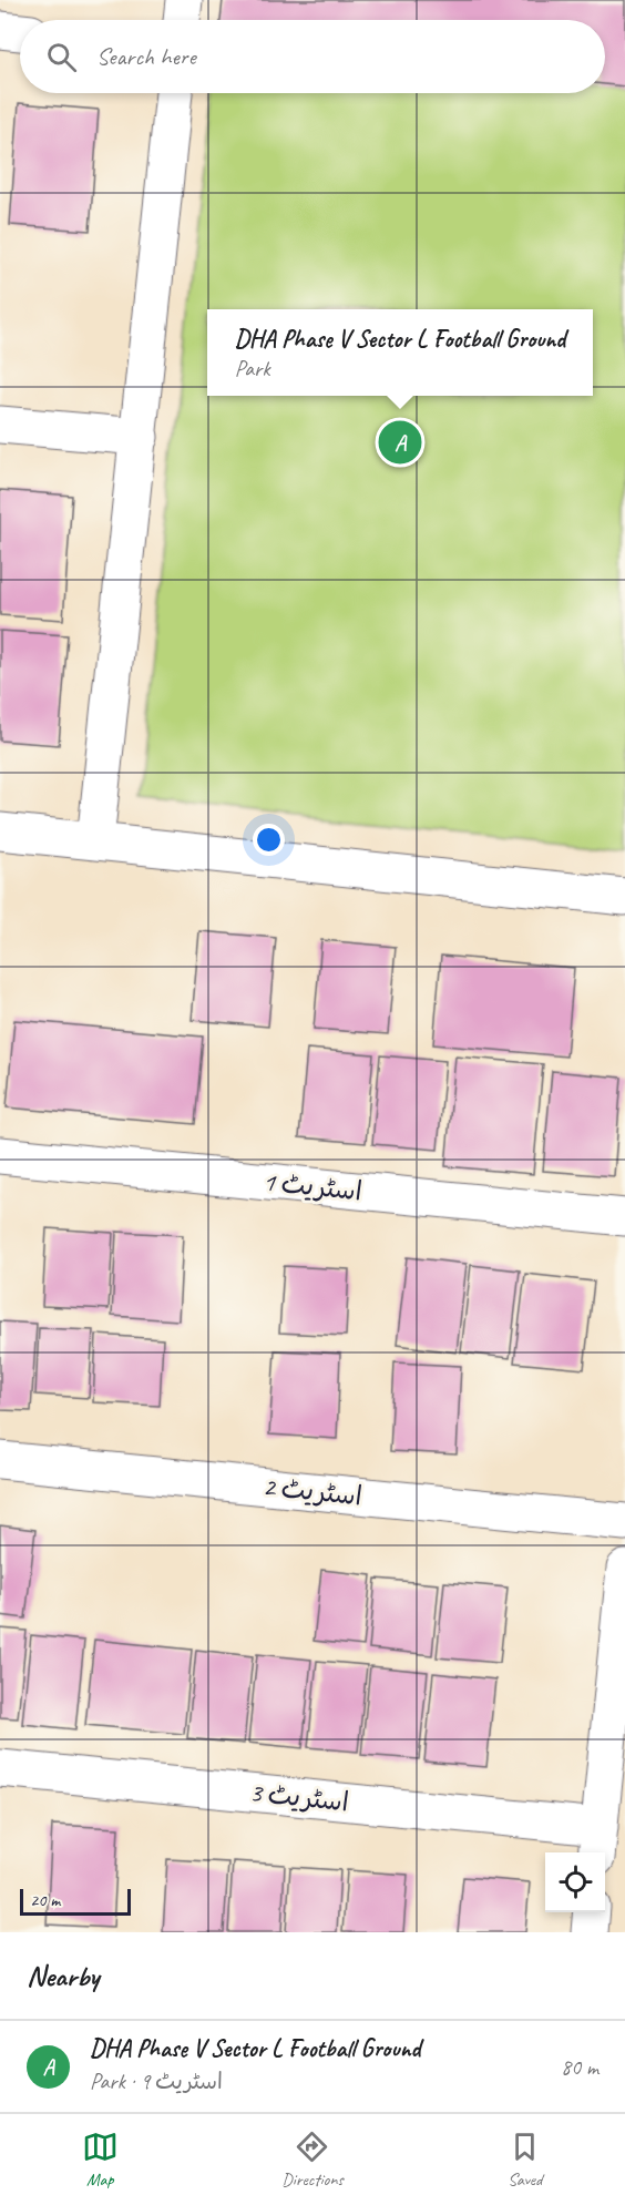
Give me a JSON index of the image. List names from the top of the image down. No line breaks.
{"streets":{"street":["اسٹریٹ 1","اسٹریٹ 2","اسٹریٹ 3"]},"scale_bar":"20 m","page":{"search":"Search here","popup":["DHA Phase V Sector L Football Ground","Park"],"pins":"A","scale":"20 m","heading":"Nearby","list":[{"mark":"A","name":"DHA Phase V Sector L Football Ground","note":"Park · اسٹریٹ 9","value":"80 m"}],"nav":["Map","Directions","Saved"]}}
